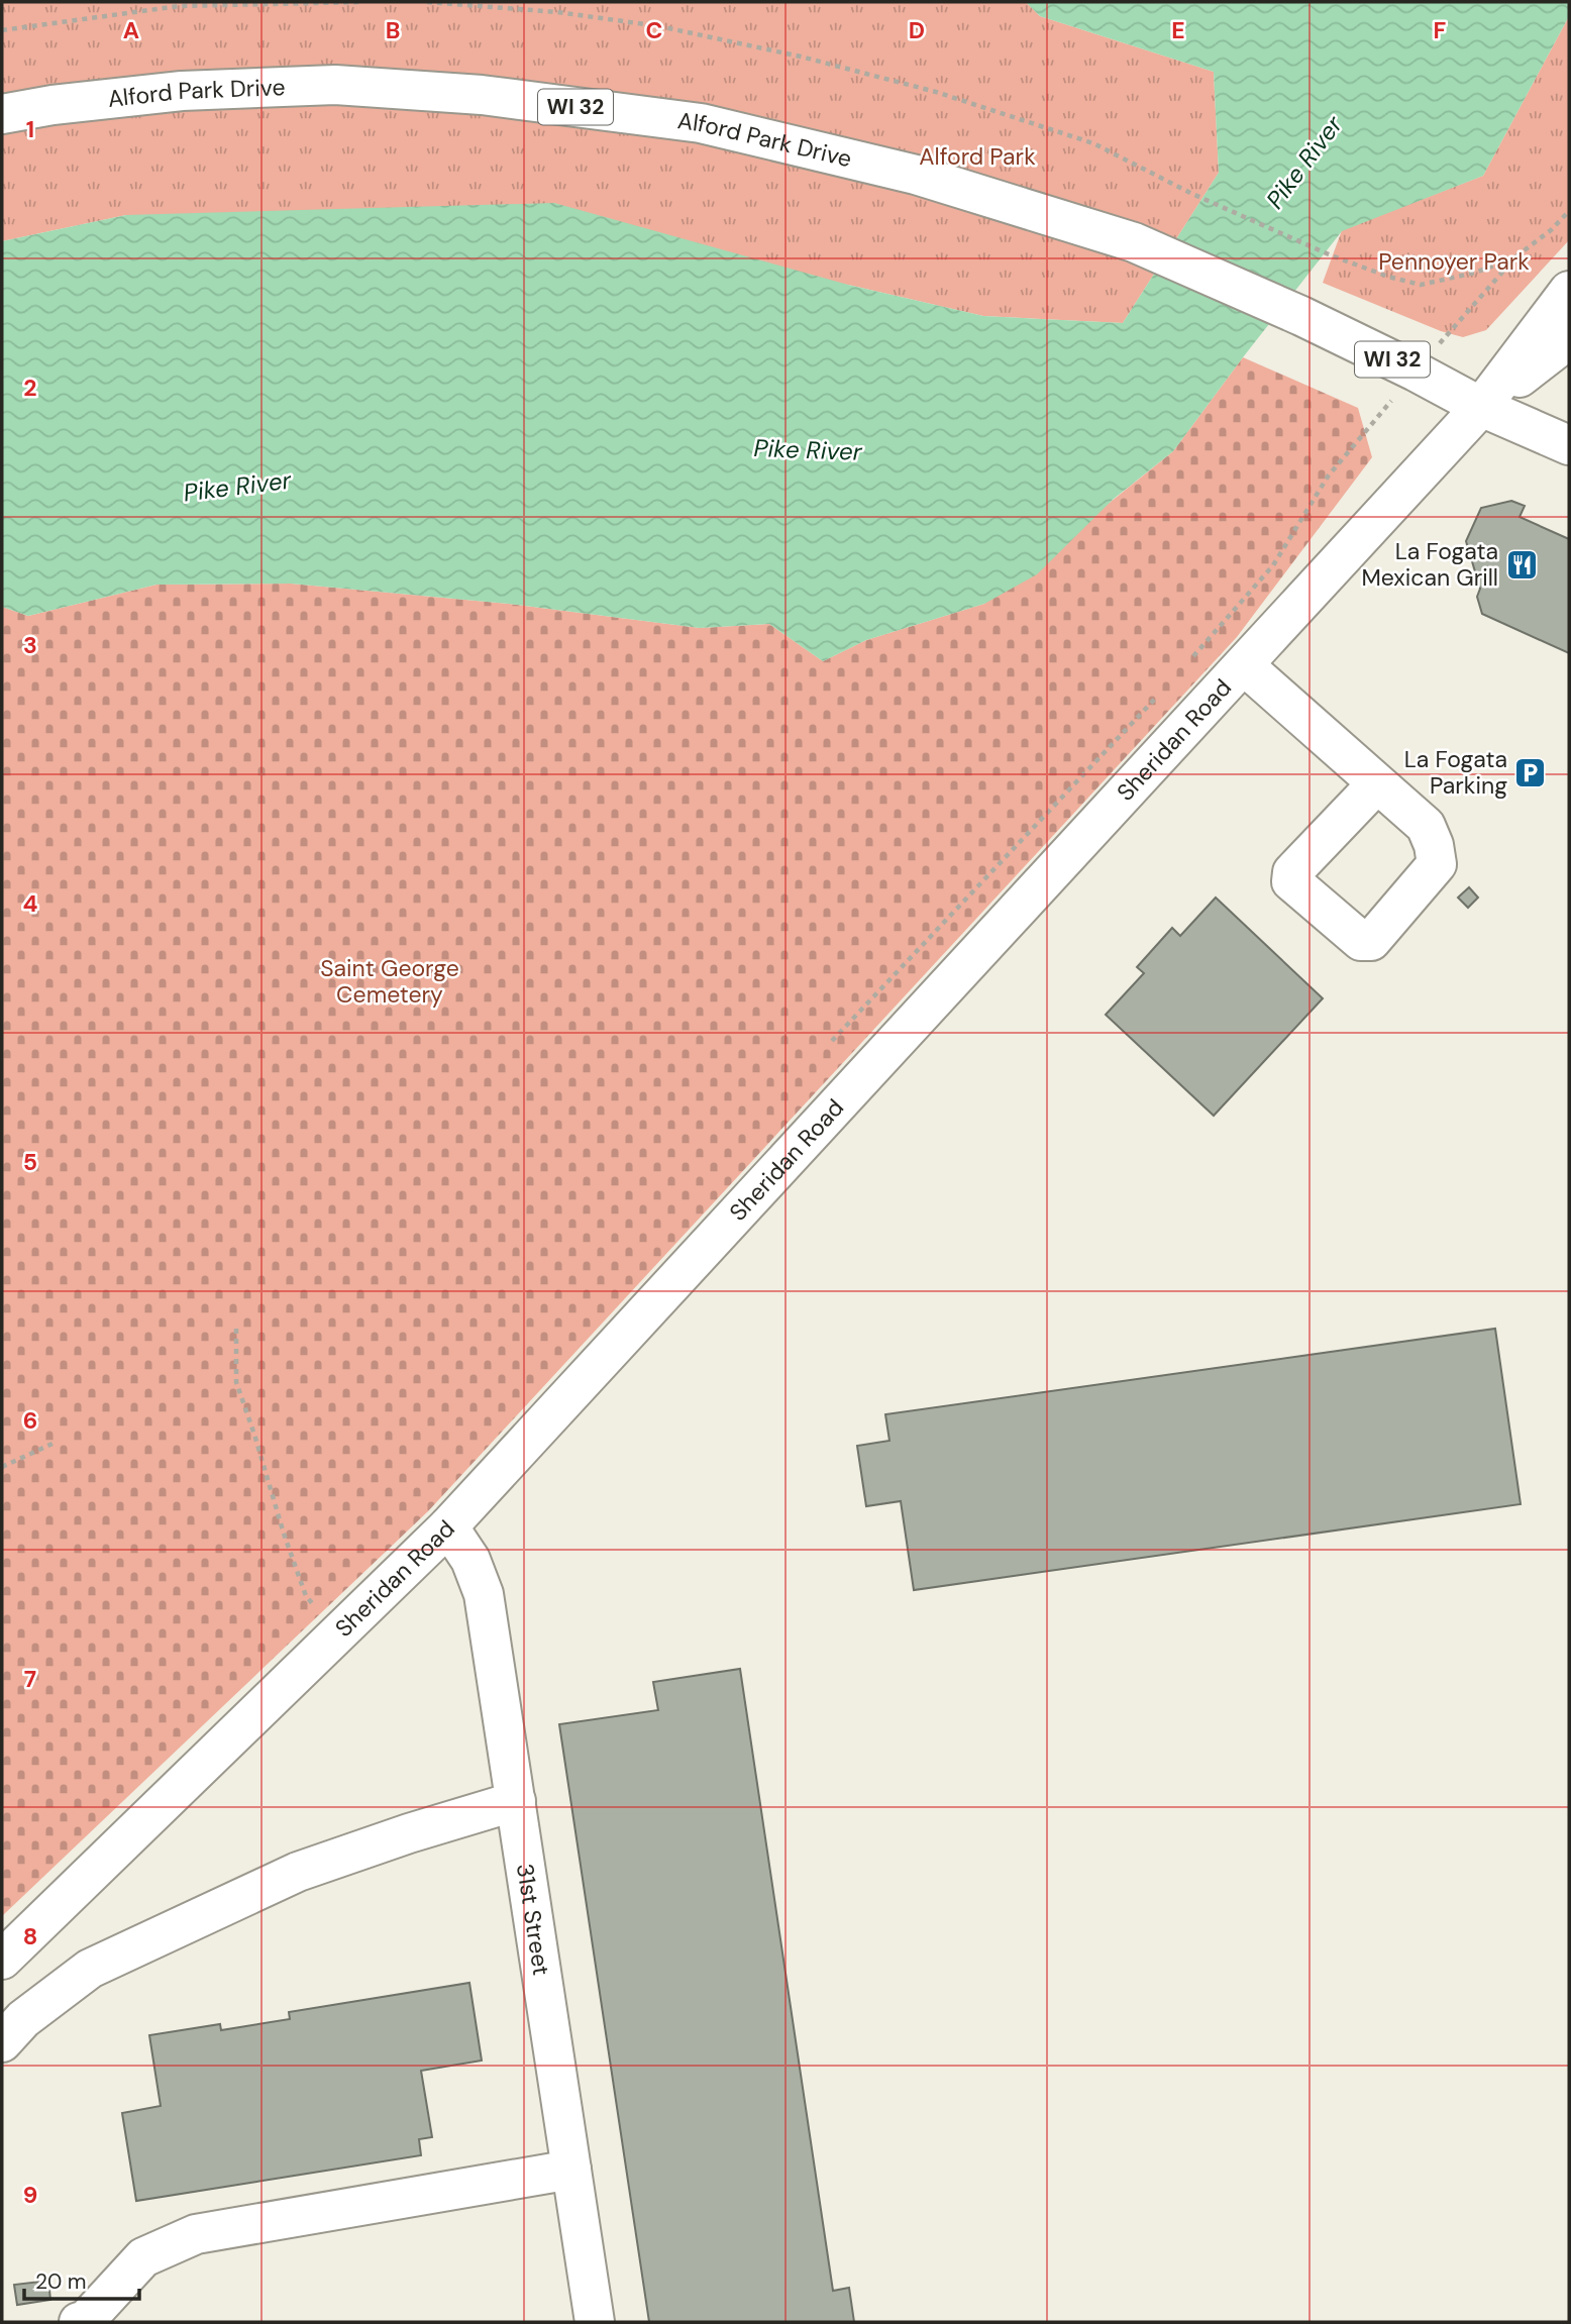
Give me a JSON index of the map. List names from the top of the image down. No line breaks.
{"streets":{"street":["Alford Park Drive","WI 32","Sheridan Road","31st Street"]},"crossings":[["Alford Park Drive","WI 32"],["Alford Park Drive","Sheridan Road"],["WI 32","Sheridan Road"],["Sheridan Road","31st Street"]],"water":["Pike River"],"parks":["Alford Park","Pennoyer Park","Saint George Cemetery"],"places":{"restaurant":["La Fogata Mexican Grill"],"parking":["La Fogata Parking"]},"scale_bar":"20 m","grid":{"columns":["A","B","C","D","E","F"],"rows":["1","2","3","4","5","6","7","8","9"]}}
